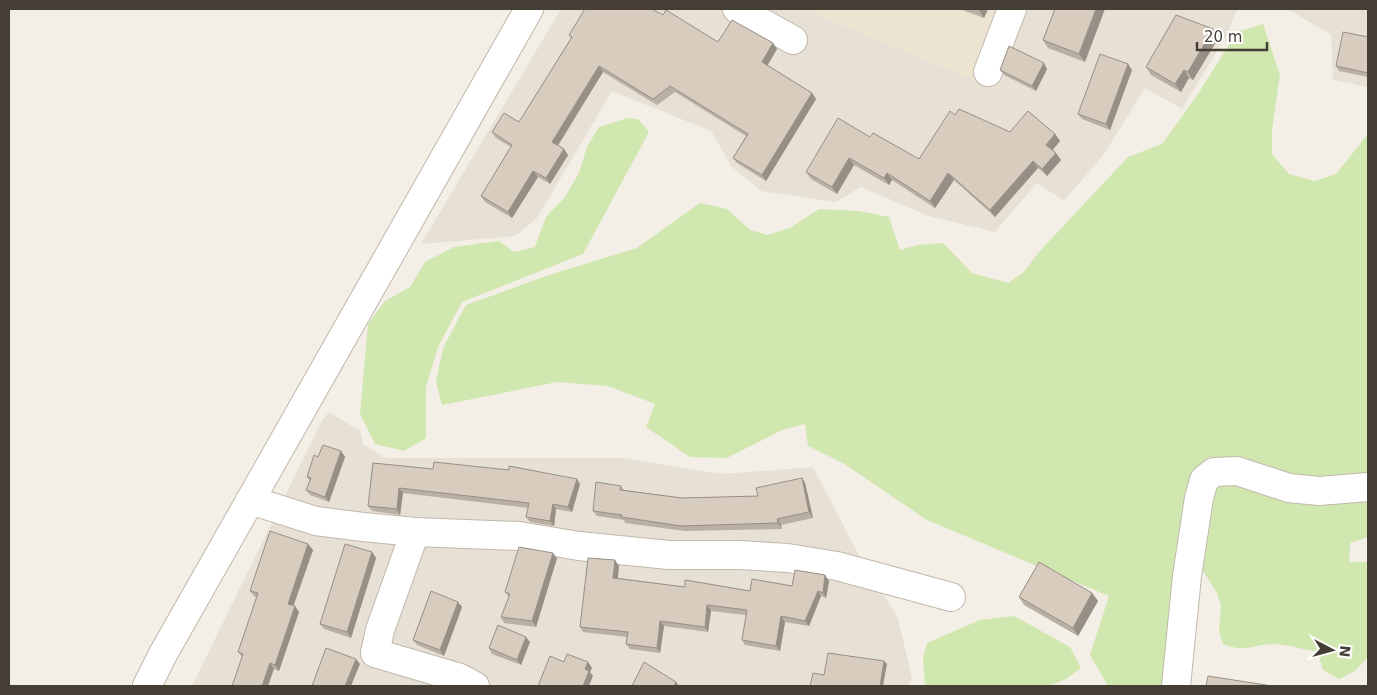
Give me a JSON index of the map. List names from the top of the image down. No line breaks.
{"scale_bar":"20 m","north":"right"}
